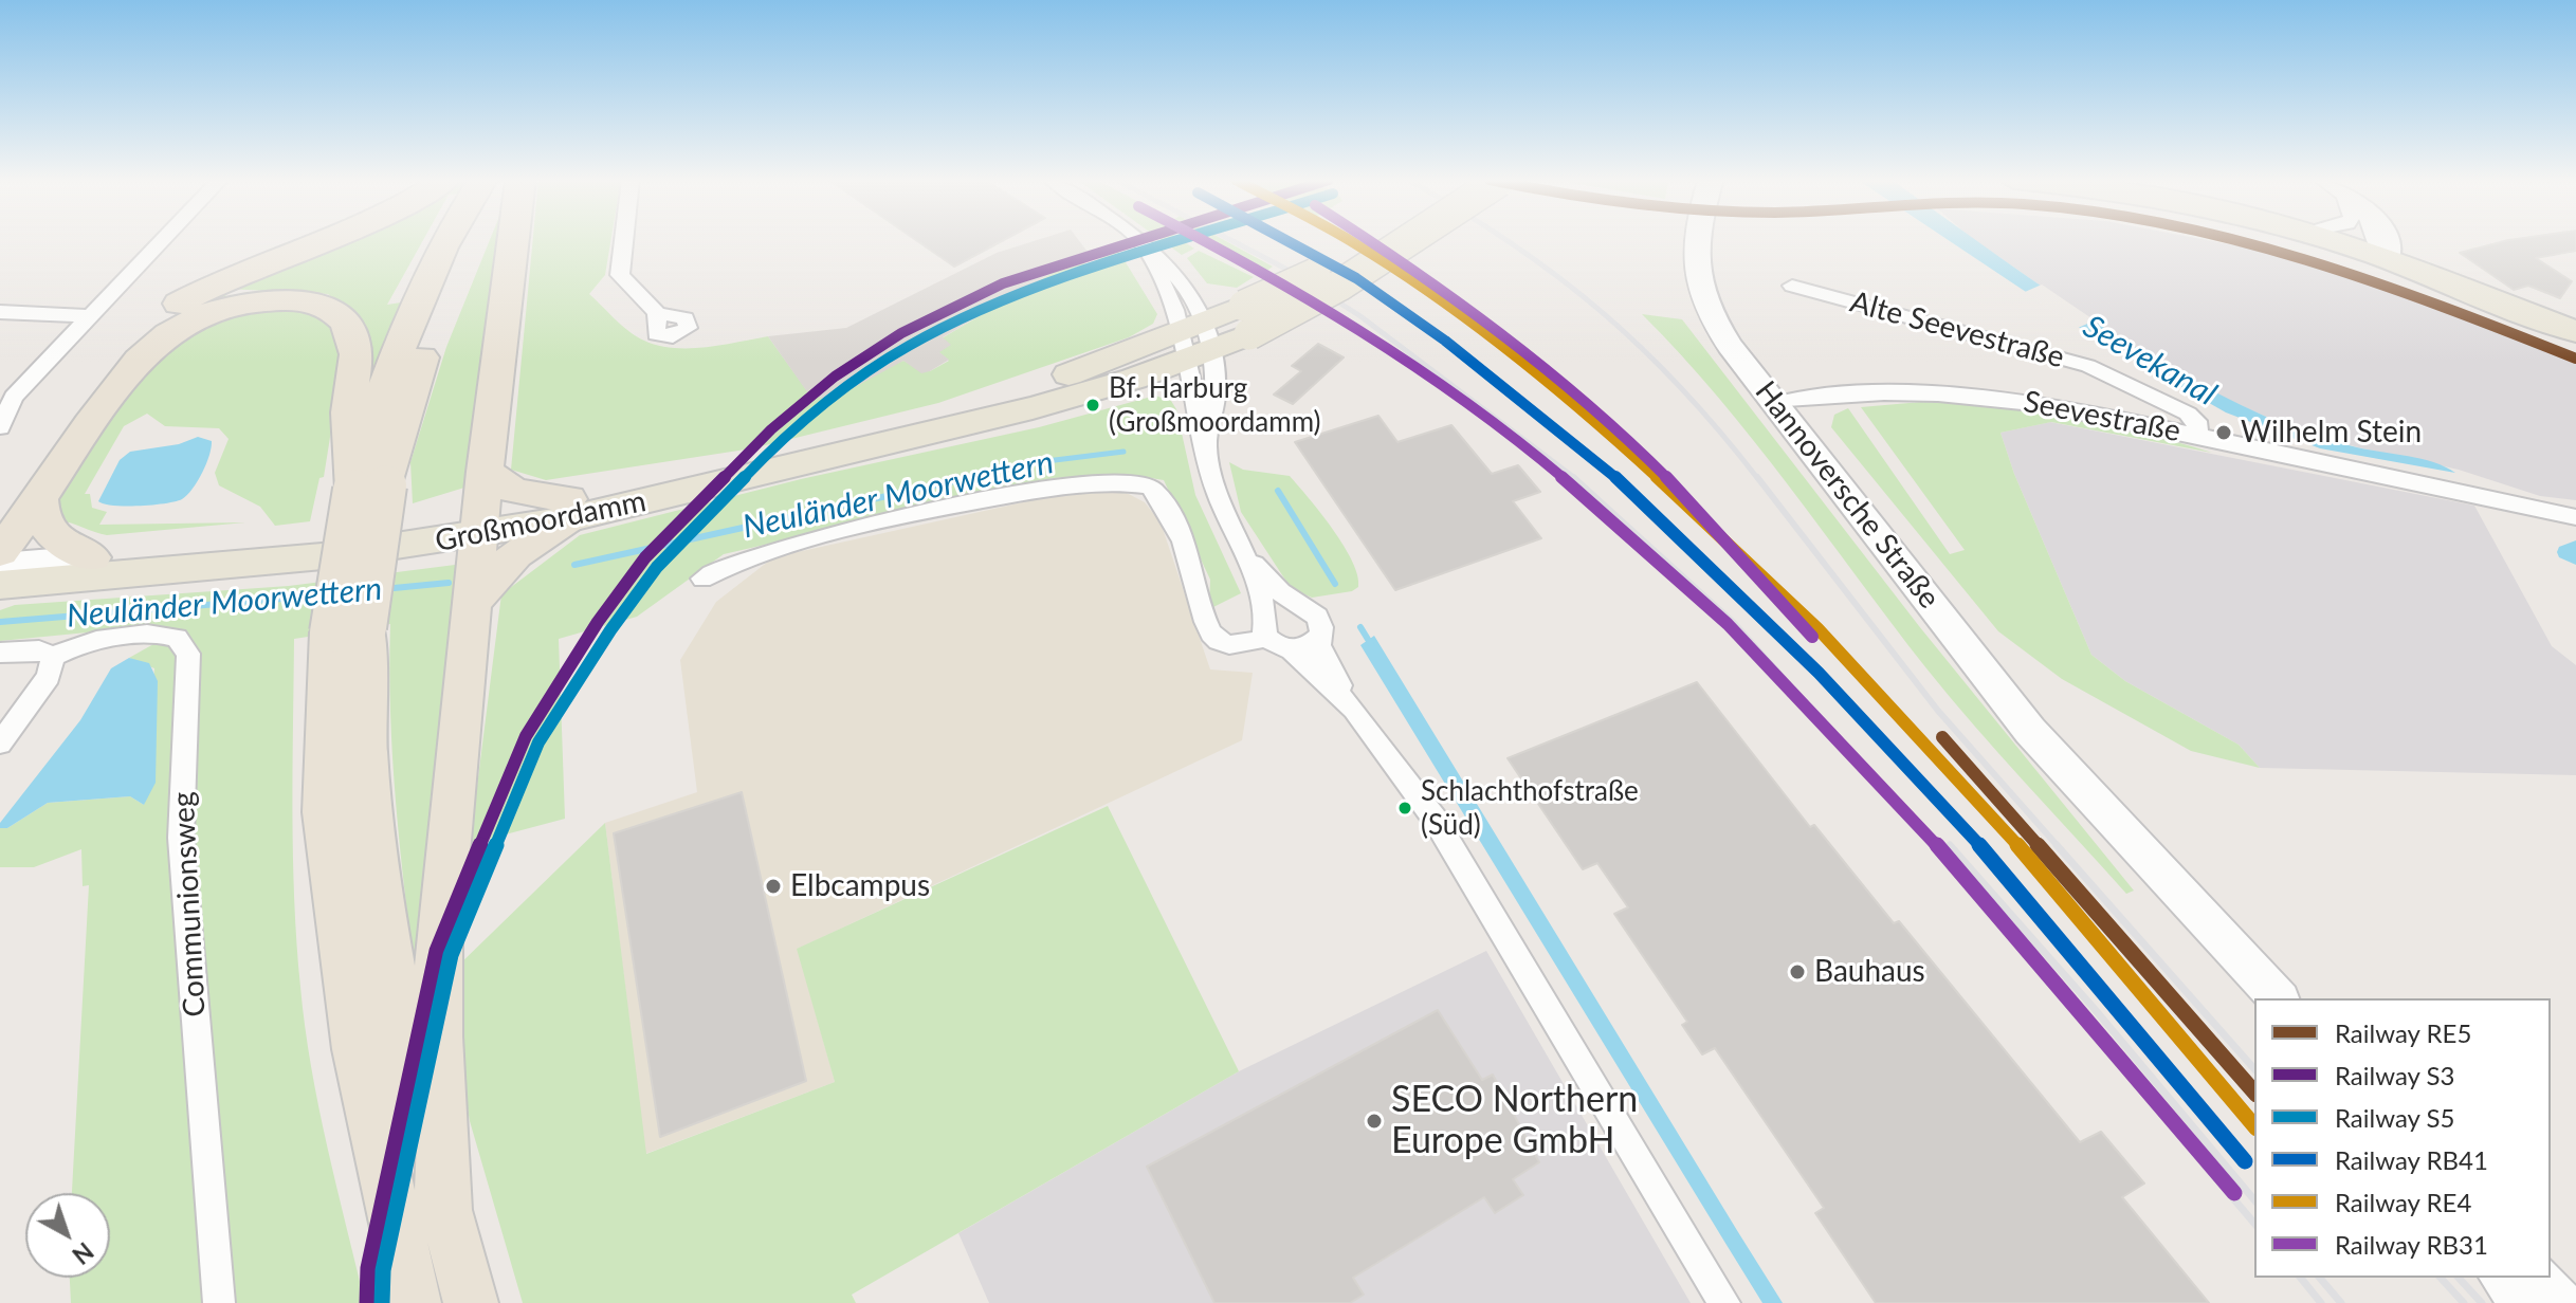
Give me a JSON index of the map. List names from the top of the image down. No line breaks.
{"streets":{"main road":["Hannoversche Straße","Großmoordamm"],"street":["Alte Seevestraße","Seevestraße","Communionsweg"]},"crossings":[["Alte Seevestraße","Seevestraße"],["Seevestraße","Hannoversche Straße"]],"water":["Seevekanal","Neuländer Moorwettern"],"places":["Bf. Harburg (Großmoordamm)","Wilhelm Stein","Schlachthofstraße (Süd)","Elbcampus","Bauhaus","SECO Northern Europe GmbH"],"lines":["rail line RE5","rail line S3","rail line S5","rail line RB41","rail line RE4","rail line RB31"],"legend":["Railway RE5","Railway S3","Railway S5","Railway RB41","Railway RE4","Railway RB31"],"north":"bottom right"}
